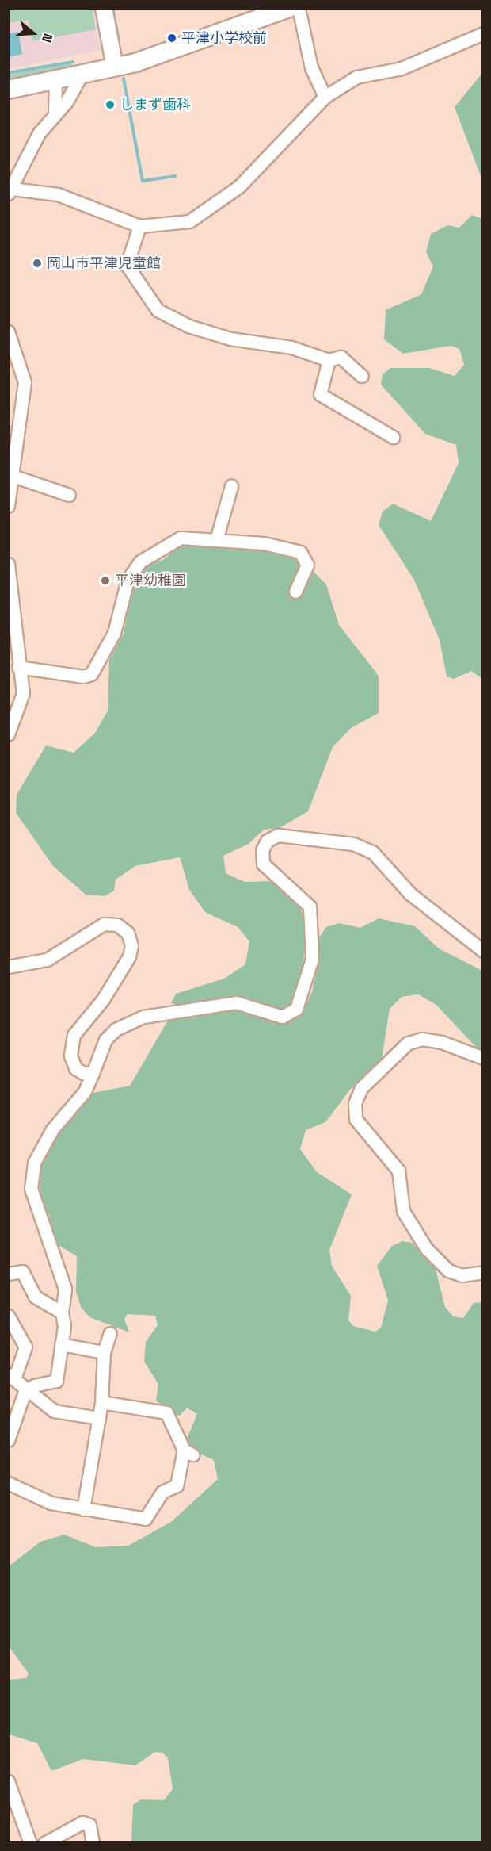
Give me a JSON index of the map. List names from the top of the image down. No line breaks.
{"places":["平津小学校前","しまず歯科","岡山市平津児童館","平津幼稚園"],"north":"right"}
